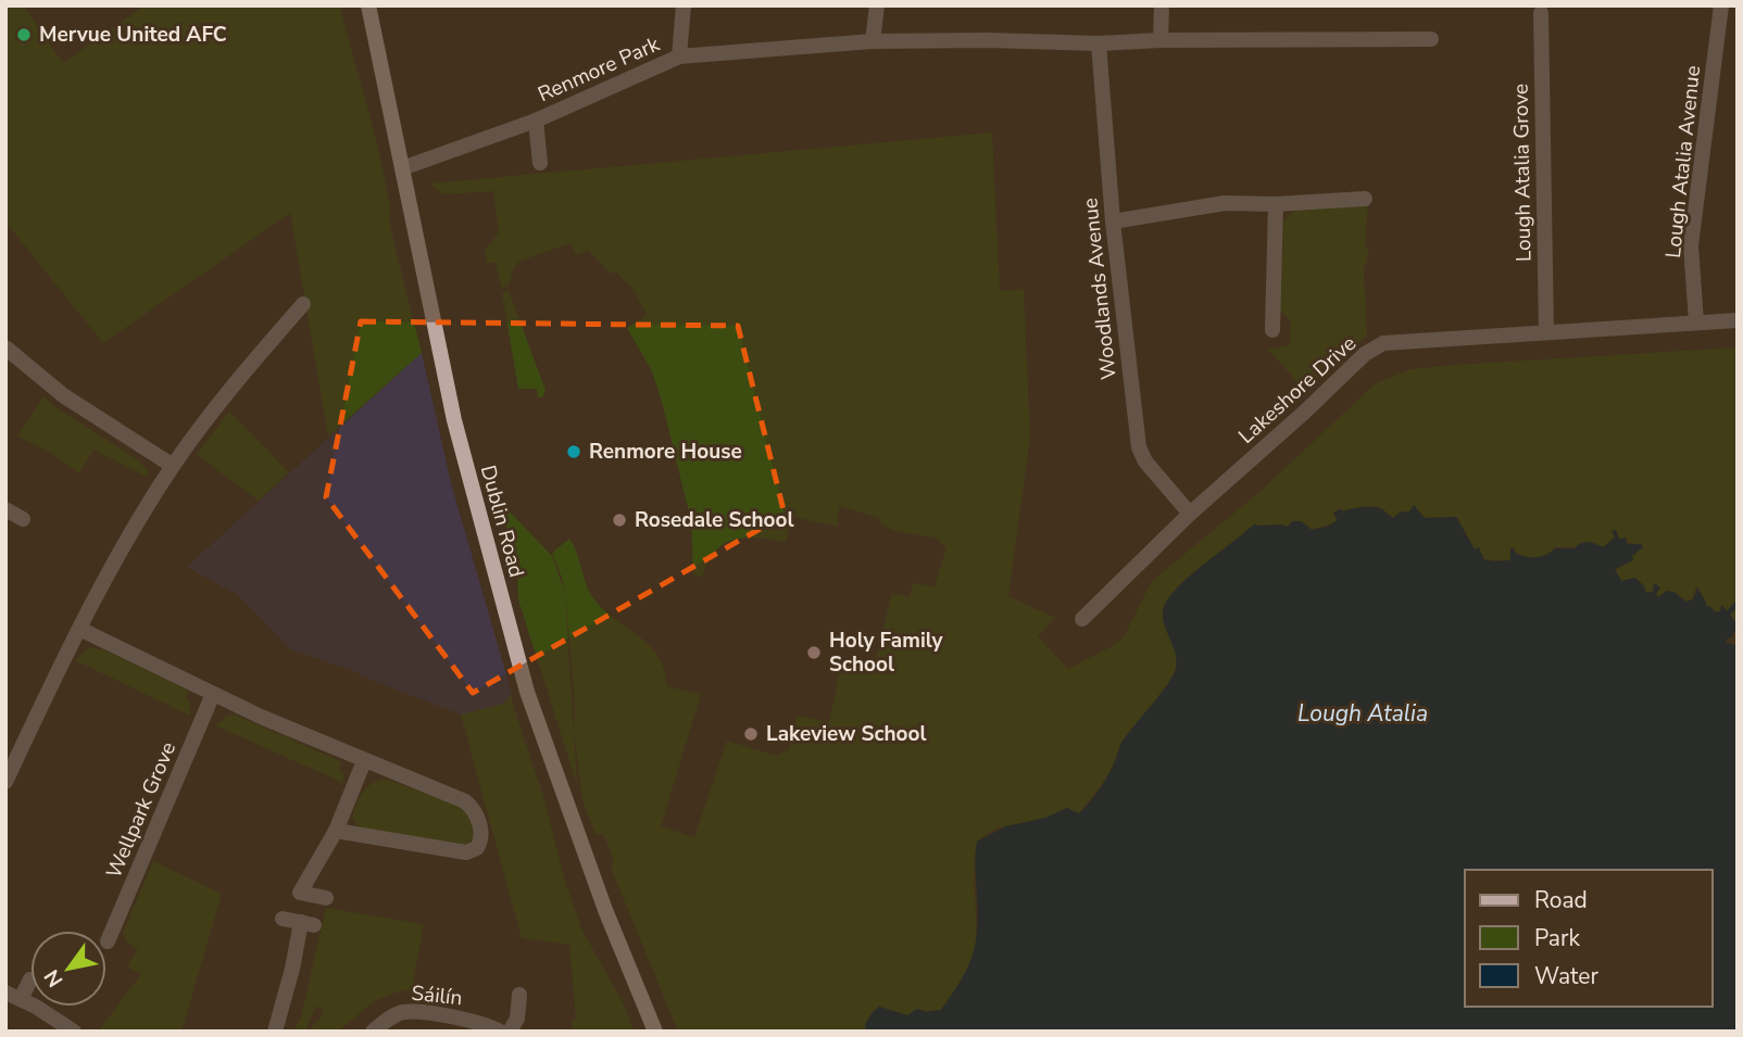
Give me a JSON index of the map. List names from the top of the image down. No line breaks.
{"streets":{"main road":["Dublin Road"],"street":["Renmore Park","Lough Atalia Avenue","Lough Atalia Grove","Woodlands Avenue","Lakeshore Drive","Wellpark Grove","Sáilín"]},"crossings":[["Renmore Park","Woodlands Avenue"],["Renmore Park","Dublin Road"],["Lough Atalia Avenue","Lakeshore Drive"],["Lough Atalia Grove","Lakeshore Drive"],["Woodlands Avenue","Lakeshore Drive"]],"water":["Lough Atalia"],"places":["Mervue United AFC","Renmore House","Rosedale School","Holy Family School","Lakeview School"],"legend":["Road","Park","Water"],"north":"bottom left"}
